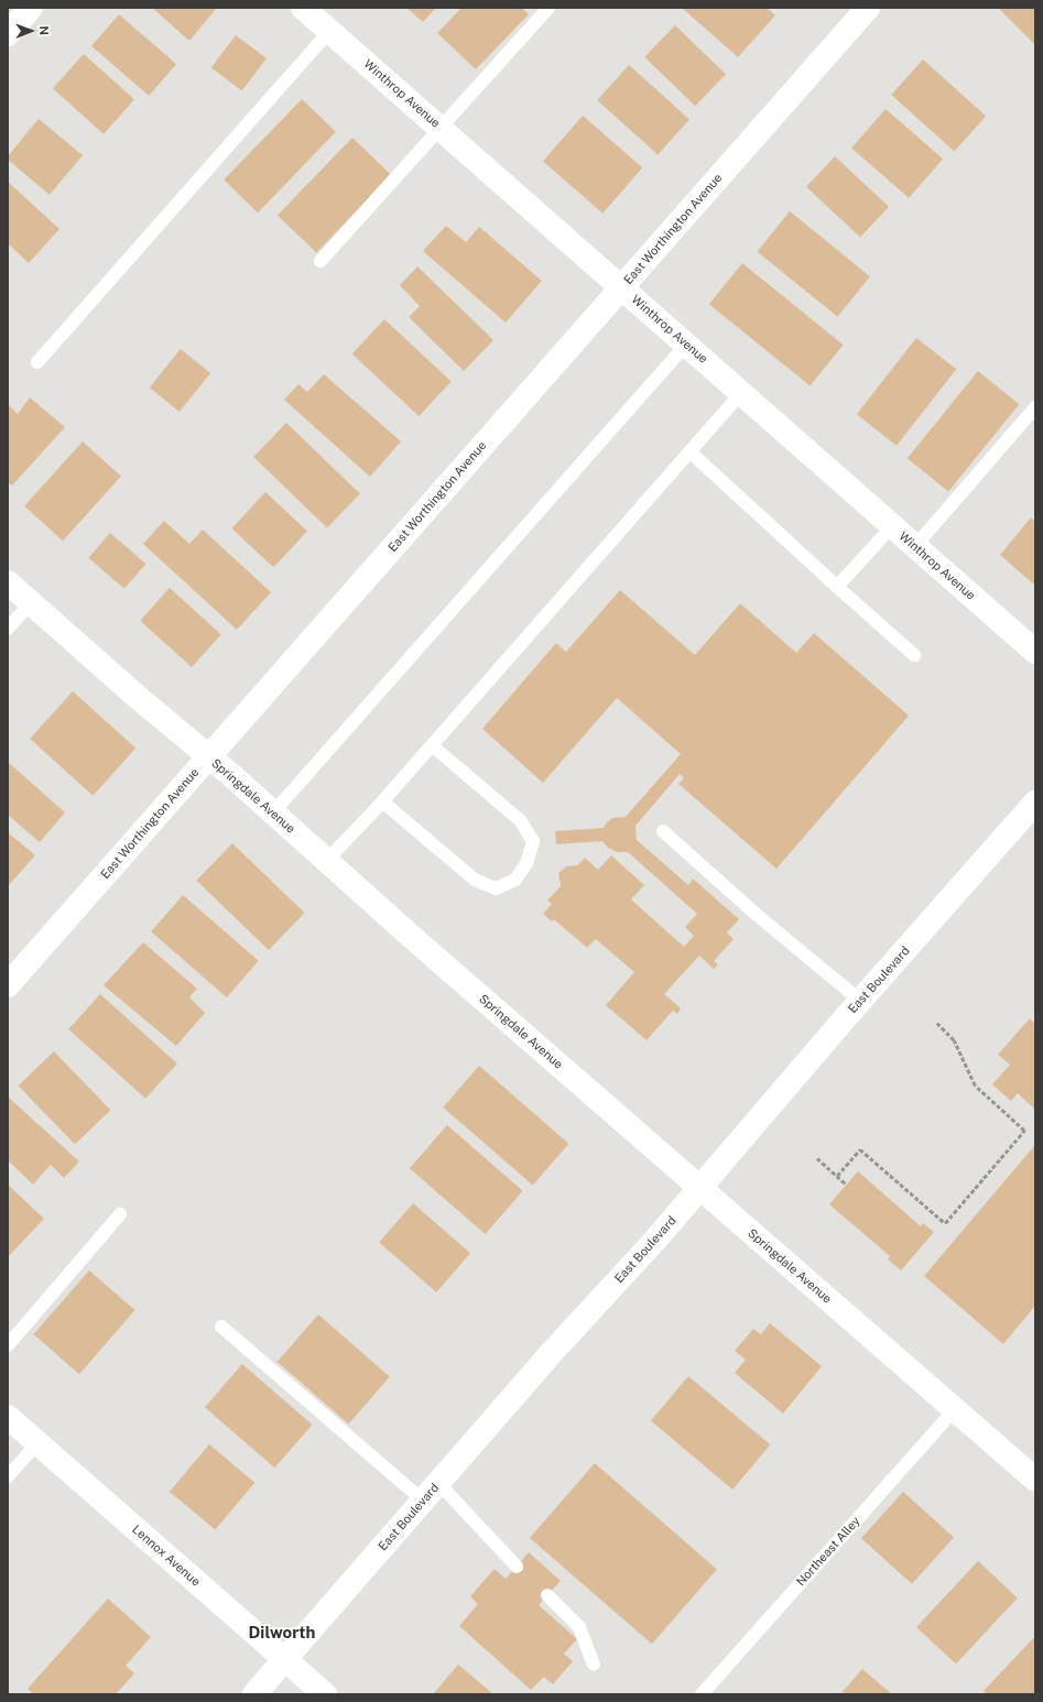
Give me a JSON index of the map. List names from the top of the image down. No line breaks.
{"streets":{"street":["Winthrop Avenue","East Worthington Avenue","Springdale Avenue","East Boulevard","Lennox Avenue"],"lane":["Northeast Alley"]},"crossings":[["Winthrop Avenue","East Worthington Avenue"],["East Worthington Avenue","Springdale Avenue"],["Springdale Avenue","East Boulevard"],["Springdale Avenue","Northeast Alley"],["East Boulevard","Lennox Avenue"]],"districts":["Dilworth"],"north":"right"}
